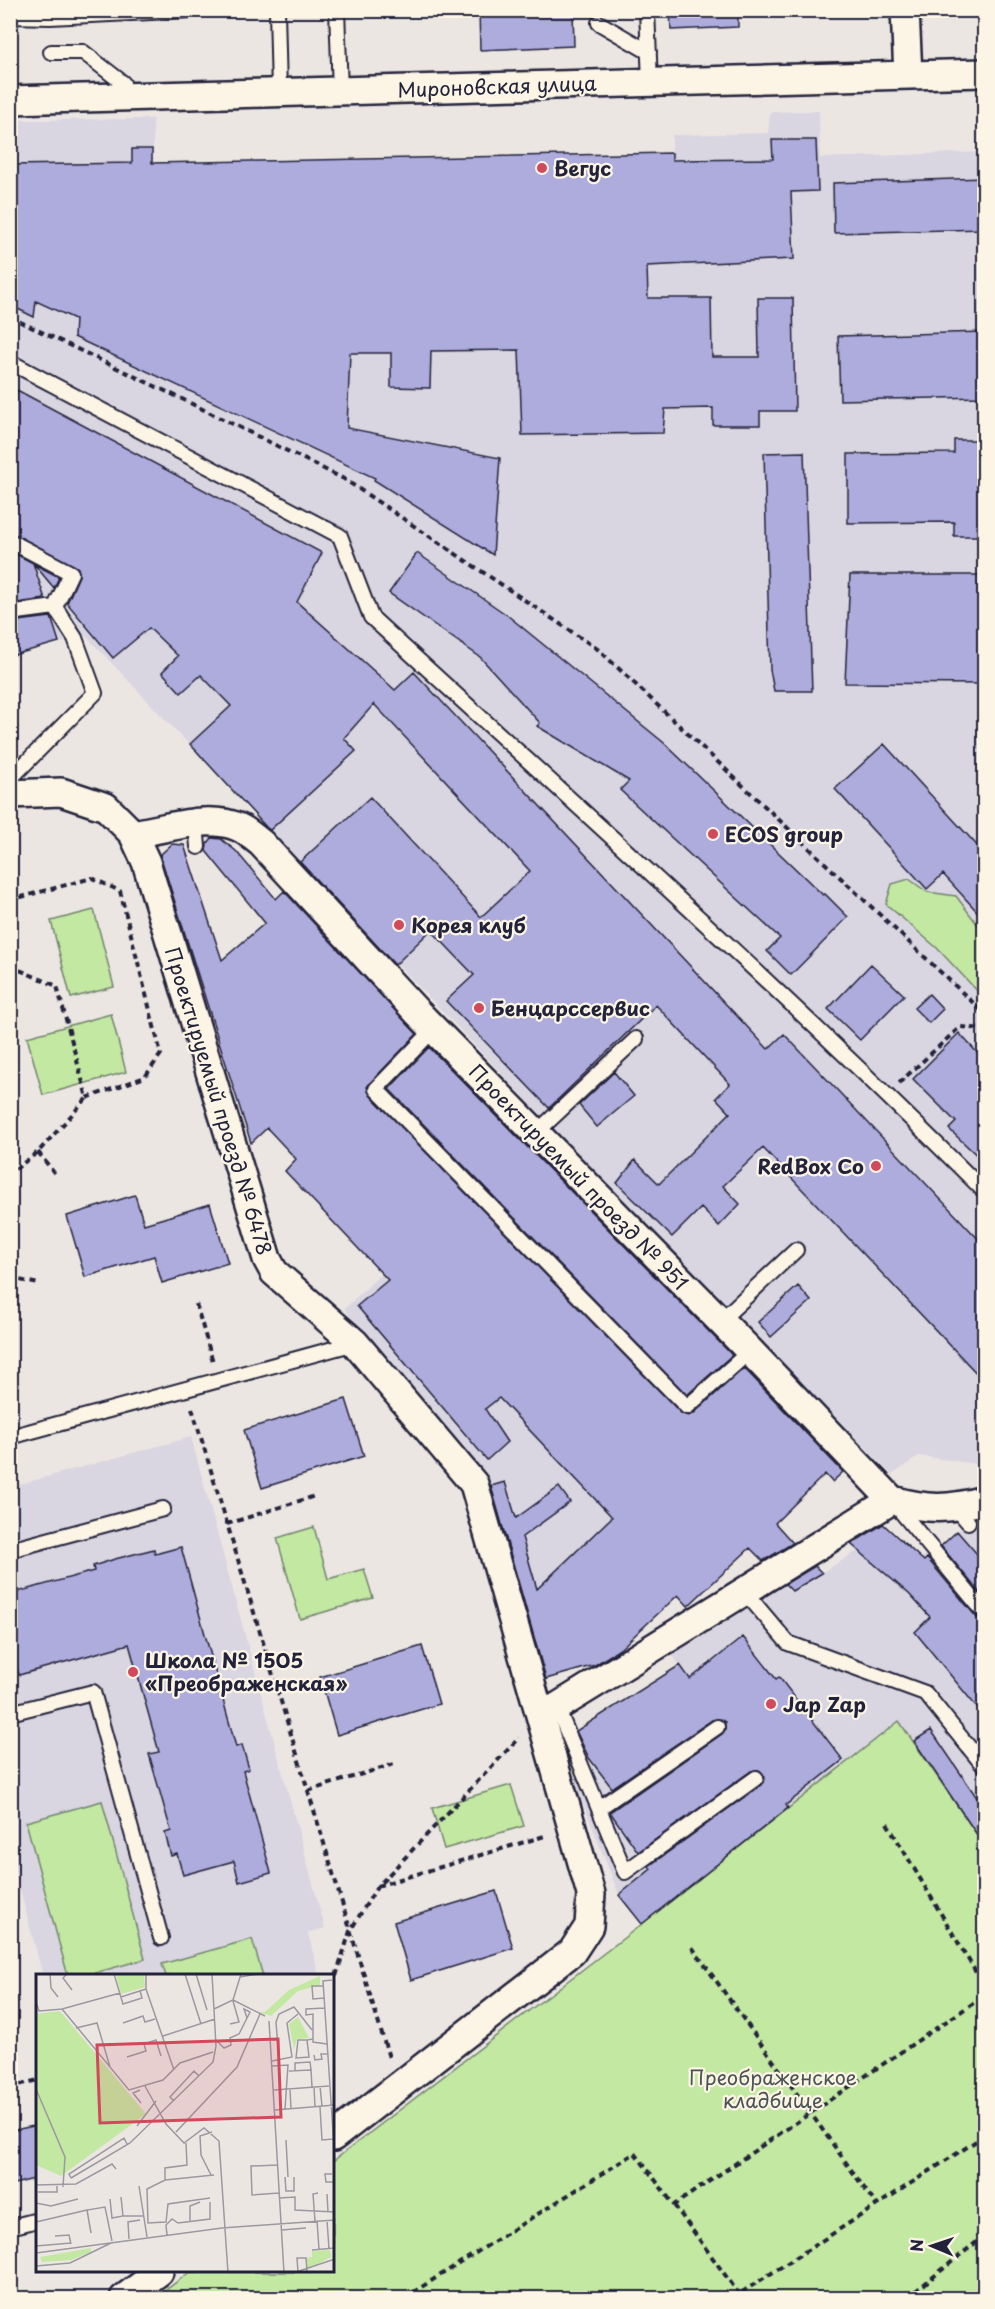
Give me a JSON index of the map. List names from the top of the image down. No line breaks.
{"streets":{"street":["Мироновская улица","Проектируемый проезд № 6478","Проектируемый проезд № 951"]},"crossings":[["Проектируемый проезд № 6478","Проектируемый проезд № 951"]],"parks":["Преображенское кладбище"],"places":["Вегус","ECOS group","Корея клуб","Бенцарссервис","RedBox Co","Школа № 1505 «Преображенская»","Jap Zap"],"north":"left"}
